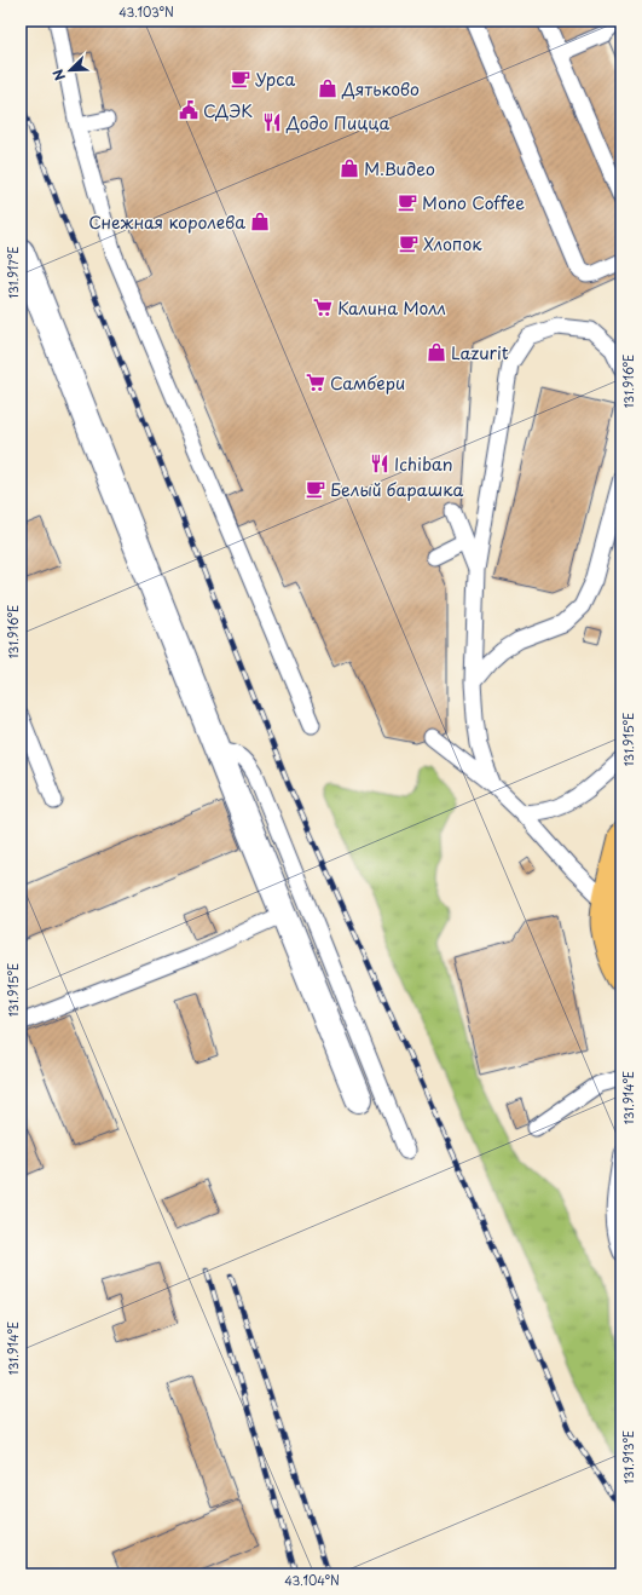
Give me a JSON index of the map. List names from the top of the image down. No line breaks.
{"places":{"cafe":["Урса","Mono Coffee","Хлопок","Белый барашка"],"shop":["Дятьково","М.Видео","Снежная королева","Lazurit"],"public building":["СДЭК"],"restaurant":["Додо Пицца","Ichiban"],"supermarket":["Калина Молл","Самбери"]},"north":"bottom left","coordinates":["43.103°N","131.917°E","131.916°E","131.915°E","131.914°E","131.913°E","43.104°N"]}
